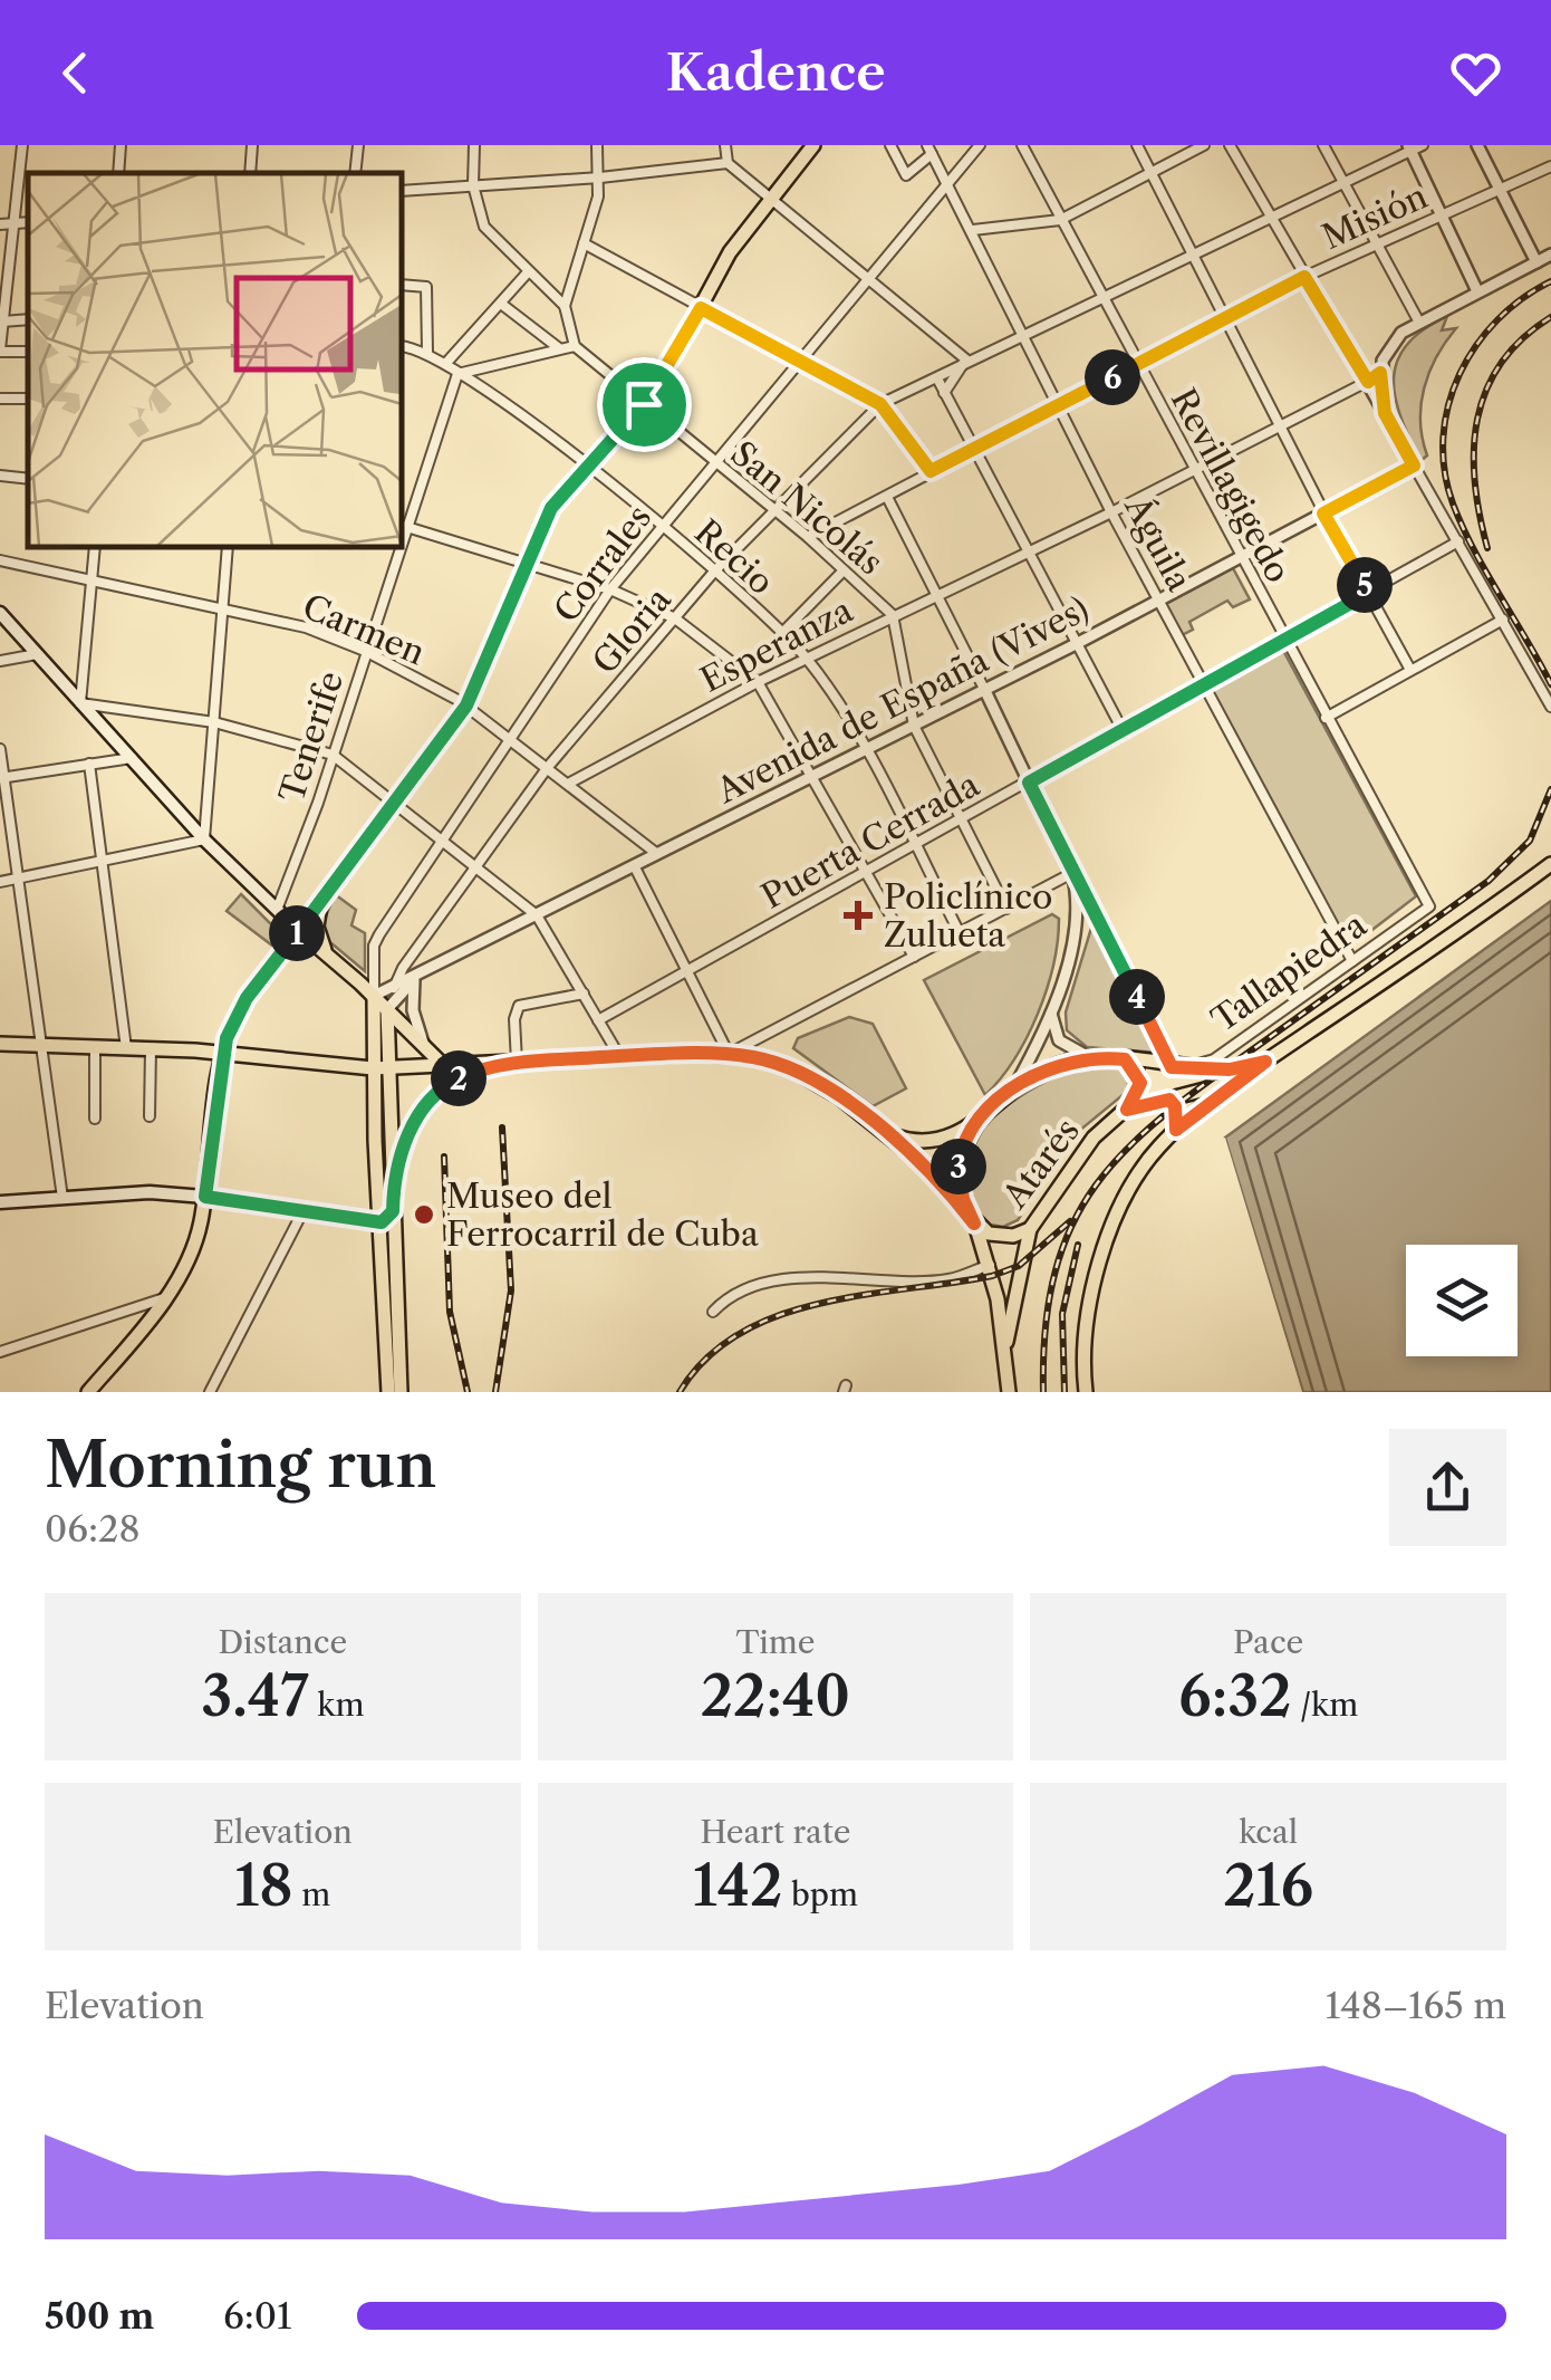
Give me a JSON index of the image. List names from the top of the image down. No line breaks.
{"streets":{"main road":["Tallapiedra","Atarés"],"street":["Misión","Revillagigedo","San Nicolás","Águila","Recio","Corrales","Carmen","Gloria","Esperanza","Avenida de España (Vives)","Tenerife","Puerta Cerrada"]},"crossings":[["Misión","Revillagigedo"],["Misión","San Nicolás"],["Misión","Águila"],["Revillagigedo","Gloria"],["Revillagigedo","Esperanza"],["Revillagigedo","Avenida de España (Vives)"],["Revillagigedo","Puerta Cerrada"],["Revillagigedo","Tallapiedra"],["San Nicolás","Corrales"],["San Nicolás","Gloria"],["San Nicolás","Esperanza"],["San Nicolás","Avenida de España (Vives)"],["San Nicolás","Puerta Cerrada"],["Águila","Corrales"],["Águila","Gloria"],["Águila","Esperanza"],["Águila","Avenida de España (Vives)"],["Águila","Puerta Cerrada"],["Águila","Tallapiedra"],["Recio","Corrales"],["Recio","Gloria"],["Recio","Esperanza"],["Recio","Avenida de España (Vives)"],["Recio","Tenerife"],["Recio","Puerta Cerrada"],["Corrales","Carmen"],["Corrales","Avenida de España (Vives)"],["Carmen","Gloria"],["Carmen","Esperanza"],["Carmen","Avenida de España (Vives)"],["Carmen","Tenerife"],["Gloria","Avenida de España (Vives)"],["Tallapiedra","Atarés"]],"places":{"health":["Policlínico Zulueta"],"other":["Museo del Ferrocarril de Cuba"]},"page":{"header":"Kadence","pins":["6","5","1","4","2","3"],"heading":["Morning run","06:28"],"stats":[["Distance","3.47 km"],["Time","22:40"],["Pace","6:32 /km"],["Elevation","18 m"],["Heart rate","142 bpm"],["kcal","216"]],"chart":["Elevation","148–165 m"],"list":[{"name":"500 m","note":"6:01"}]}}
